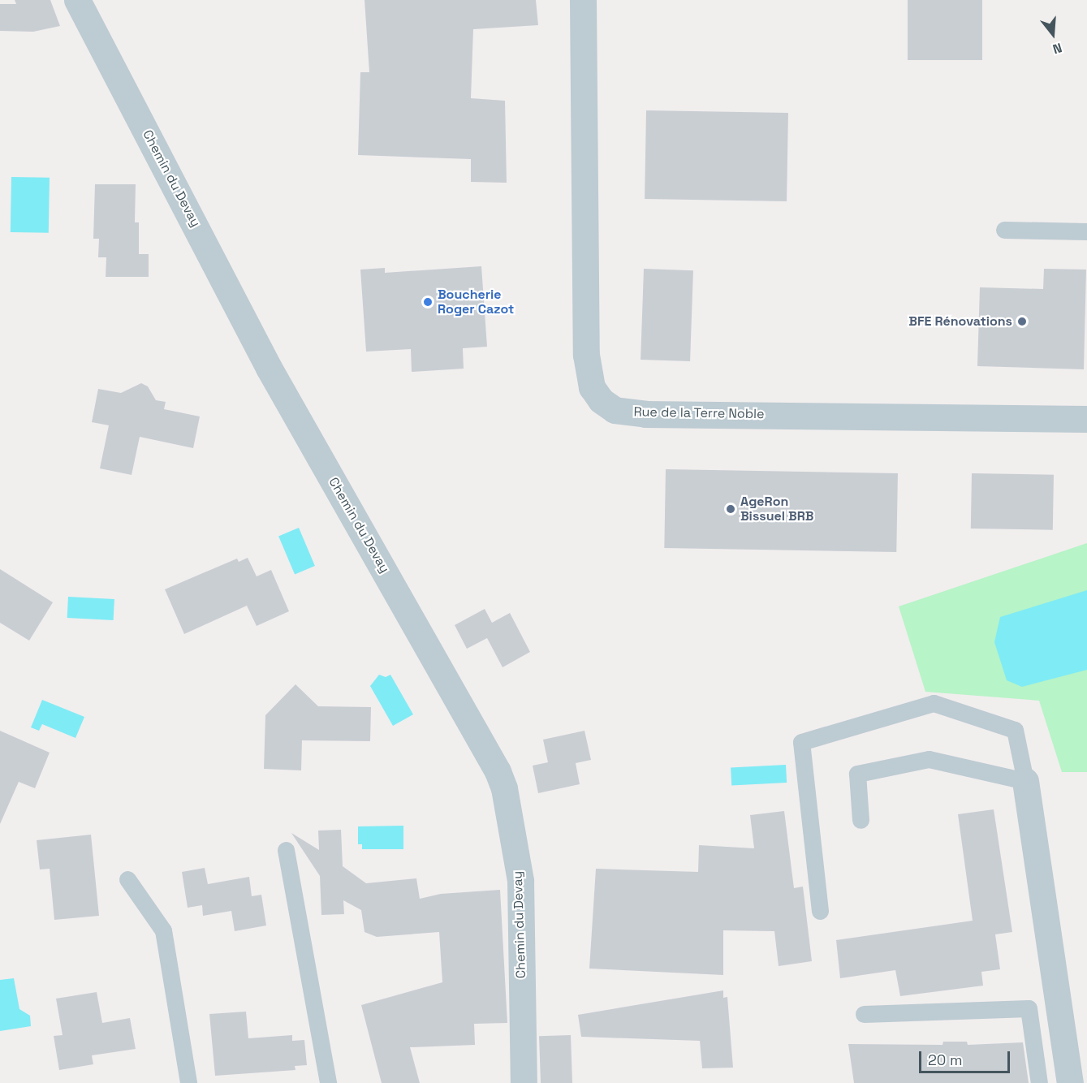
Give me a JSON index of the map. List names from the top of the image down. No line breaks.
{"streets":{"street":["Chemin du Devay","Rue de la Terre Noble"]},"places":["Boucherie Roger Cazot","BFE Rénovations","AgeRon Bissuel BRB"],"scale_bar":"20 m","north":"bottom"}
